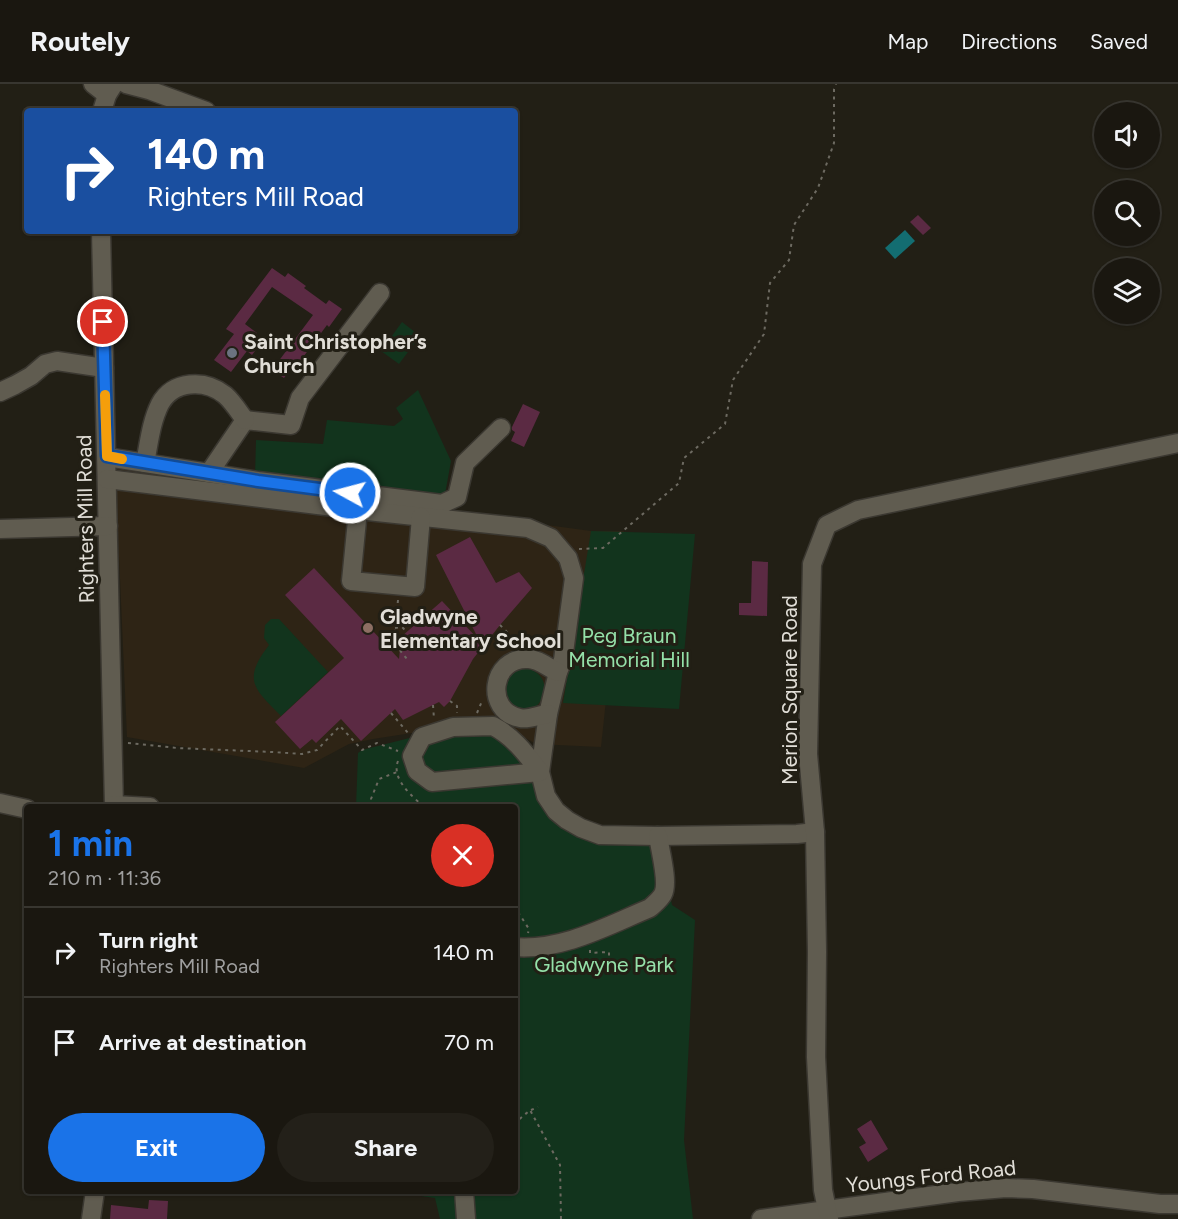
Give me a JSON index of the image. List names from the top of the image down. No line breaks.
{"streets":{"street":["Righters Mill Road","Merion Square Road","Youngs Ford Road"]},"crossings":[["Merion Square Road","Youngs Ford Road"]],"parks":["Peg Braun Memorial Hill","Gladwyne Park"],"places":["Saint Christopher’s Church","Gladwyne Elementary School"],"page":{"header":"Routely","nav":["Map","Directions","Saved"],"turn":["140 m","Righters Mill Road"],"heading":["1 min","210 m · 11:36"],"list":[{"name":"Turn right","note":"Righters Mill Road","value":"140 m"},{"name":"Arrive at destination","value":"70 m"}],"buttons":["Exit","Share"]}}
